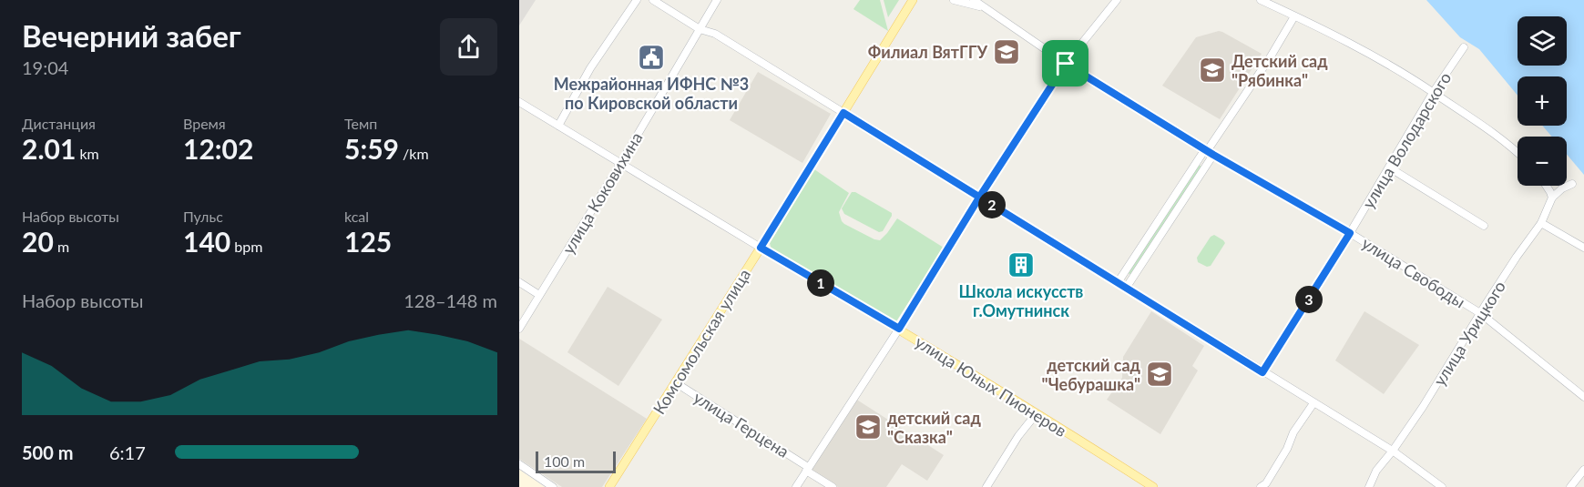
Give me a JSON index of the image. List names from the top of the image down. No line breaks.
{"streets":{"main road":["Комсомольская улица","улица Юных Пионеров"],"street":["улица Володарского","улица Коковихина","улица Свободы","улица Урицкого","улица Герцена"]},"crossings":[["улица Володарского","улица Свободы"],["улица Коковихина","улица Юных Пионеров"],["улица Свободы","улица Урицкого"],["Комсомольская улица","улица Юных Пионеров"],["Комсомольская улица","улица Герцена"]],"places":{"school or university":["Филиал ВятГГУ","Детский сад \"Рябинка\"","детский сад \"Чебурашка\"","детский сад \"Сказка\""],"public building":["Межрайонная ИФНС №3 по Кировской области"],"building":["Школа искусств г.Омутнинск"]},"scale_bar":"100 m","page":{"heading":["Вечерний забег","19:04"],"map_buttons":["+","−"],"stats":[["Дистанция","2.01 km"],["Время","12:02"],["Темп","5:59 /km"],["Набор высоты","20 m"],["Пульс","140 bpm"],["kcal","125"]],"pins":["2","1","3"],"chart":["Набор высоты","128–148 m"],"list":[{"name":"500 m","note":"6:17"}],"scale":"100 m"}}
